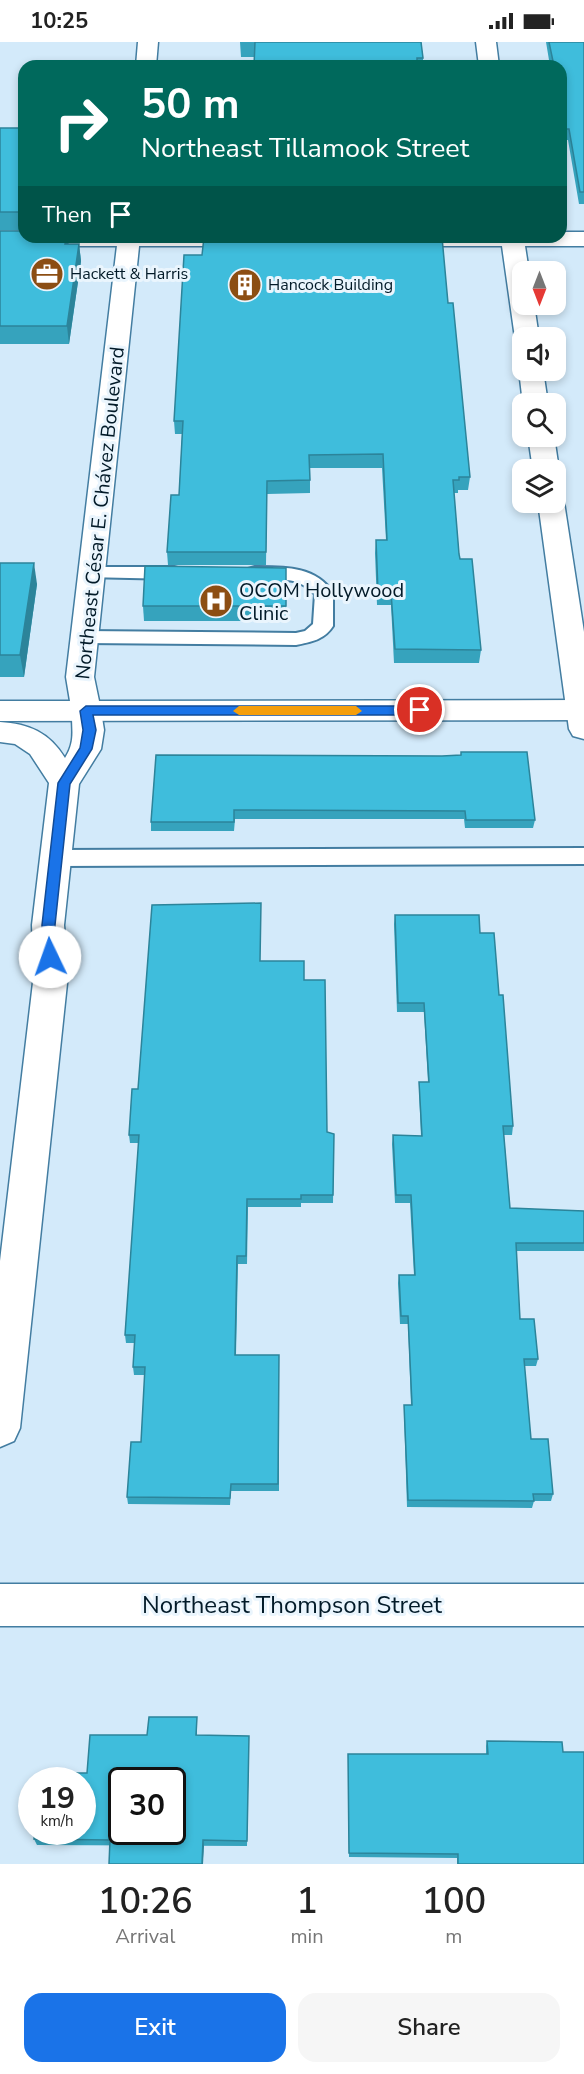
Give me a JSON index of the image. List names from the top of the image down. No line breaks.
{"streets":{"street":["Northeast César E. Chávez Boulevard","Northeast Thompson Street"]},"places":{"office":["Hackett & Harris"],"building":["Hancock Building"],"hospital":["OCOM Hollywood Clinic"]},"north":"bottom","page":{"status":"10:25","turn":["50 m","Northeast Tillamook Street"],"then":"Then","speed":"19 km/h","limit":"30","eta":["10:26","Arrival","1","min","100","m"],"buttons":["Exit","Share"]}}
